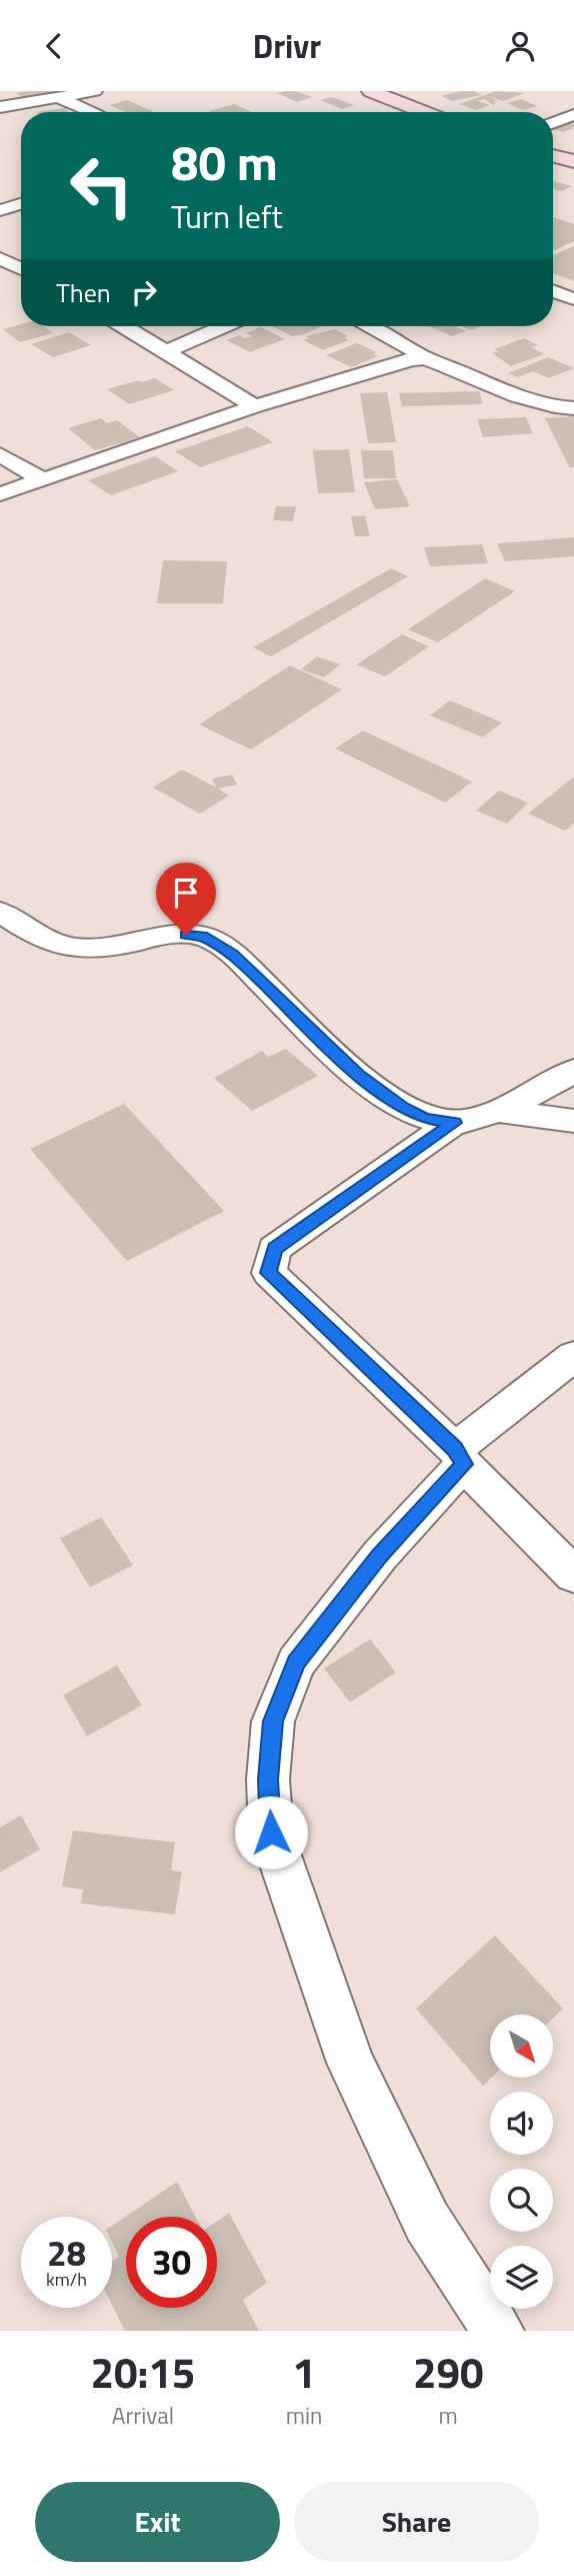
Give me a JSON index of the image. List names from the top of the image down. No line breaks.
{"north":"bottom right","page":{"header":"Drivr","turn":["80 m","Turn left"],"then":"Then","speed":"28 km/h","limit":"30","eta":["20:15","Arrival","1","min","290","m"],"buttons":["Exit","Share"]}}
